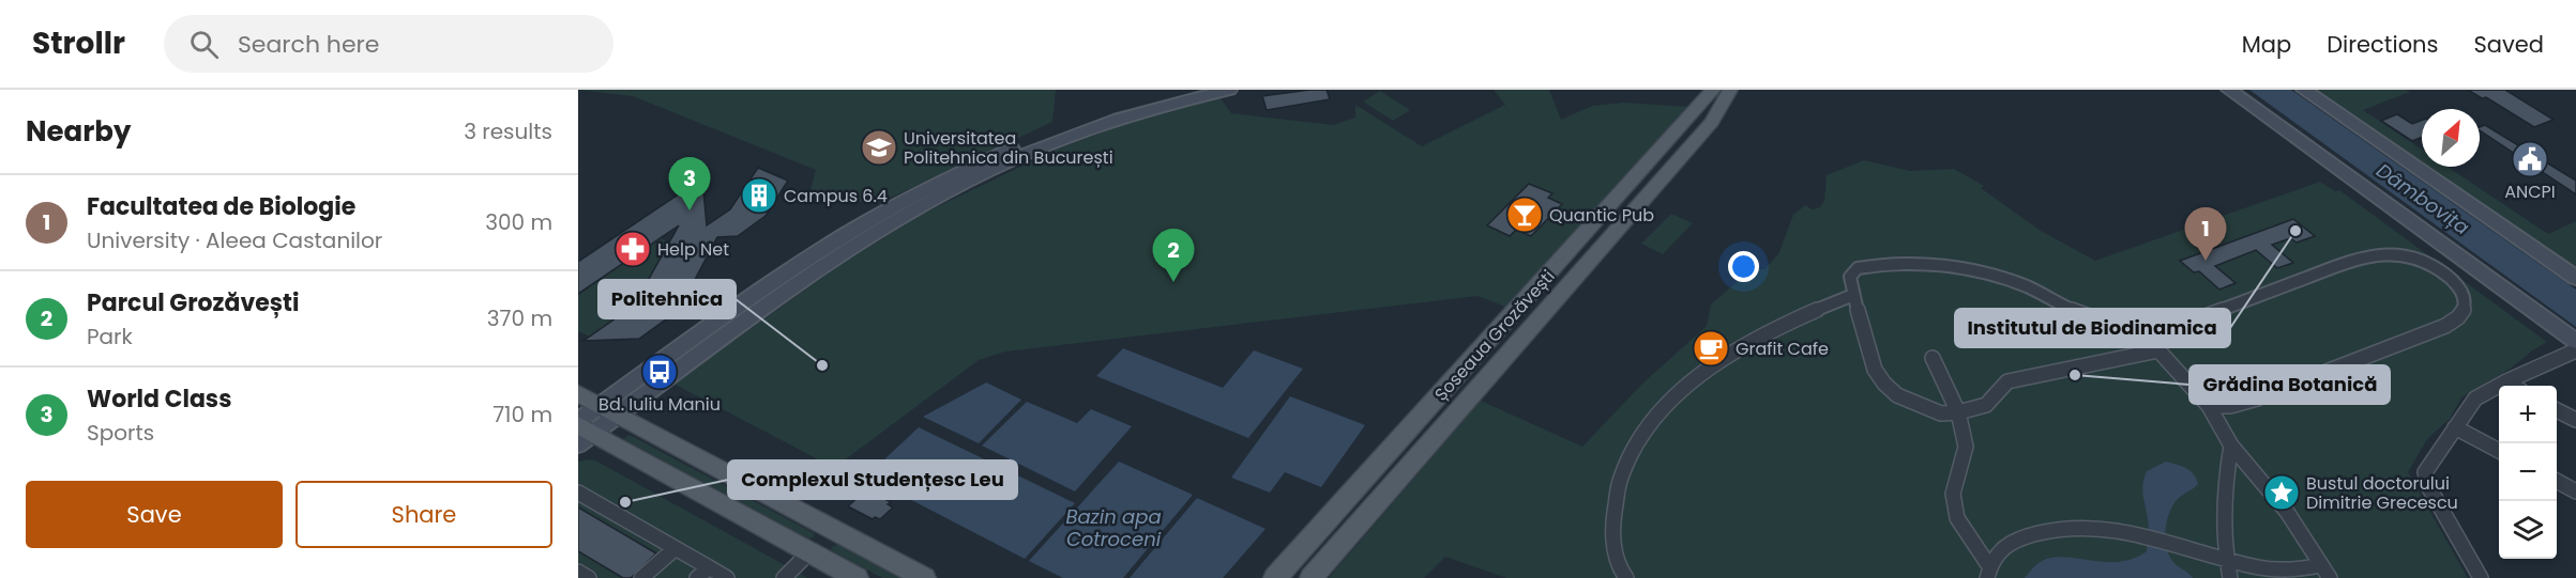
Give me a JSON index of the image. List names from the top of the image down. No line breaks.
{"streets":{"main road":["Șoseaua Grozăvești"]},"water":["Dâmbovița","Bazin apa Cotroceni"],"places":{"school or university":["Universitatea Politehnica din București"],"public building":["ANCPI"],"building":["Campus 6.4"],"bar":["Quantic Pub"],"other":["Institutul de Biodinamica","Politehnica","Grădina Botanică","Complexul Studențesc Leu"],"pharmacy":["Help Net"],"cafe":["Grafit Cafe"],"bus stop":["Bd. Iuliu Maniu"],"place":["Bustul doctorului Dimitrie Grecescu"]},"north":"top right","page":{"header":"Strollr","search":"Search here","nav":["Map","Directions","Saved"],"heading":["Nearby","3 results"],"pins":["3","1","2"],"list":[{"mark":"1","name":"Facultatea de Biologie","note":"University · Aleea Castanilor","value":"300 m"},{"mark":"2","name":"Parcul Grozăvești","note":"Park","value":"370 m"},{"mark":"3","name":"World Class","note":"Sports","value":"710 m"}],"map_buttons":["+","−"],"buttons":["Save","Share"]}}
